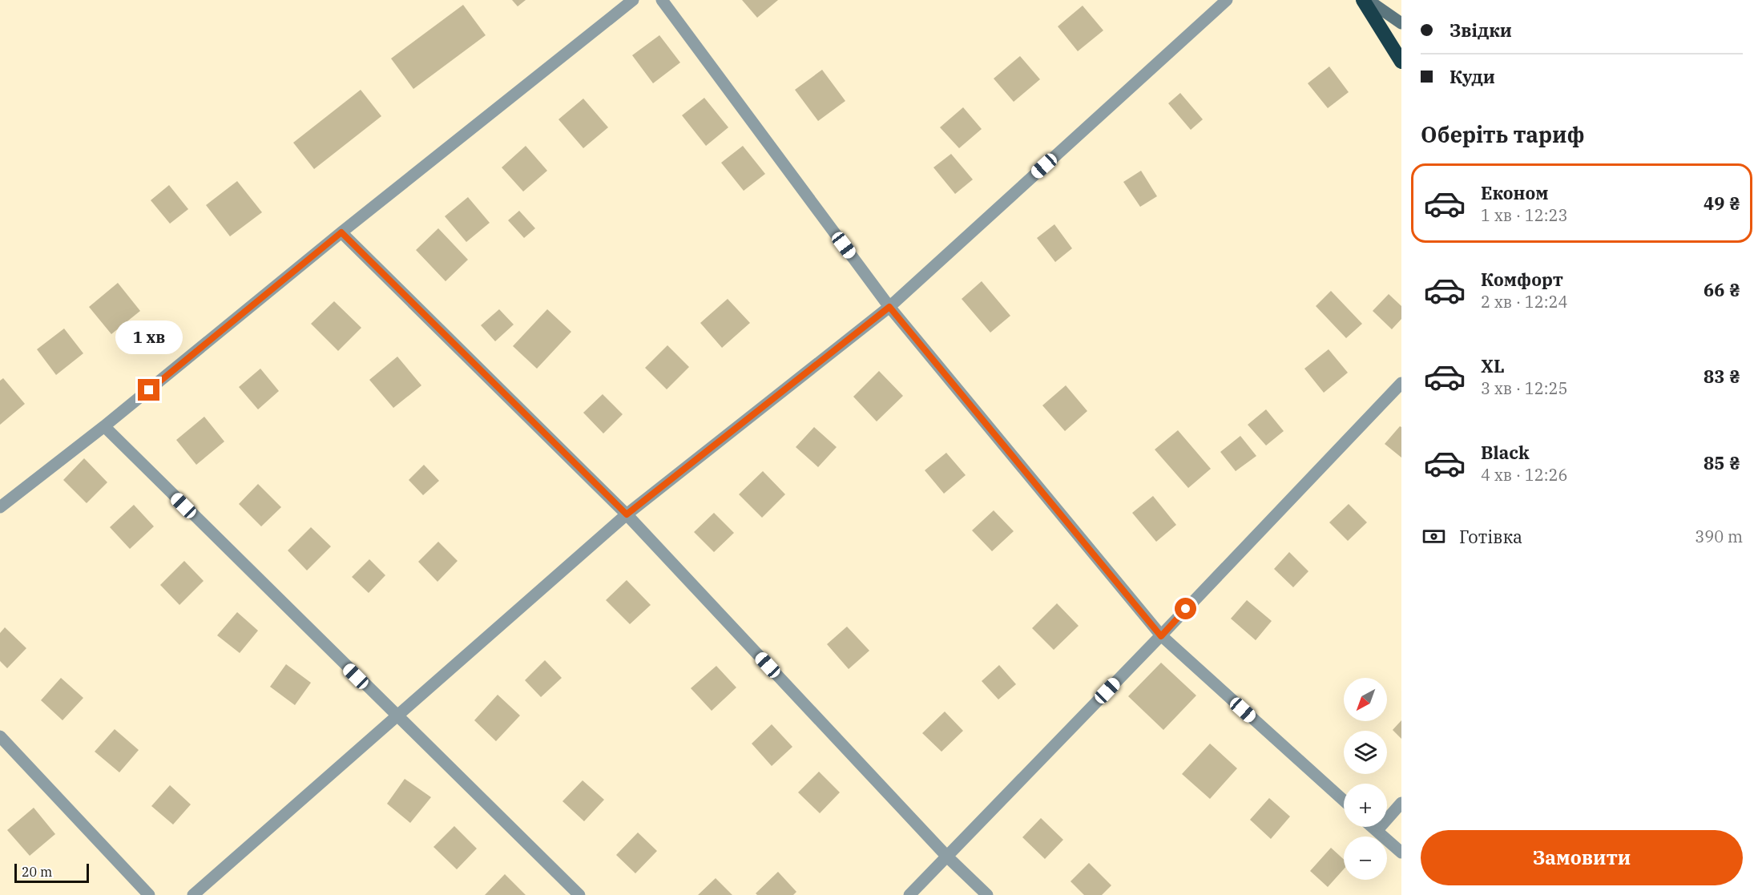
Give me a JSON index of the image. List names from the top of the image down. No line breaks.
{"scale_bar":"20 m","north":"bottom left","page":{"banner":["Звідки","Куди"],"heading":"Оберіть тариф","list":[{"name":"Економ","note":"1 хв · 12:23","value":"49 ₴"},{"name":"Комфорт","note":"2 хв · 12:24","value":"66 ₴"},{"name":"XL","note":"3 хв · 12:25","value":"83 ₴"},{"name":"Black","note":"4 хв · 12:26","value":"85 ₴"}],"bubble":"1 хв","pay":["Готівка","390 m"],"map_buttons":["+","−"],"buttons":"Замовити","scale":"20 m"}}
